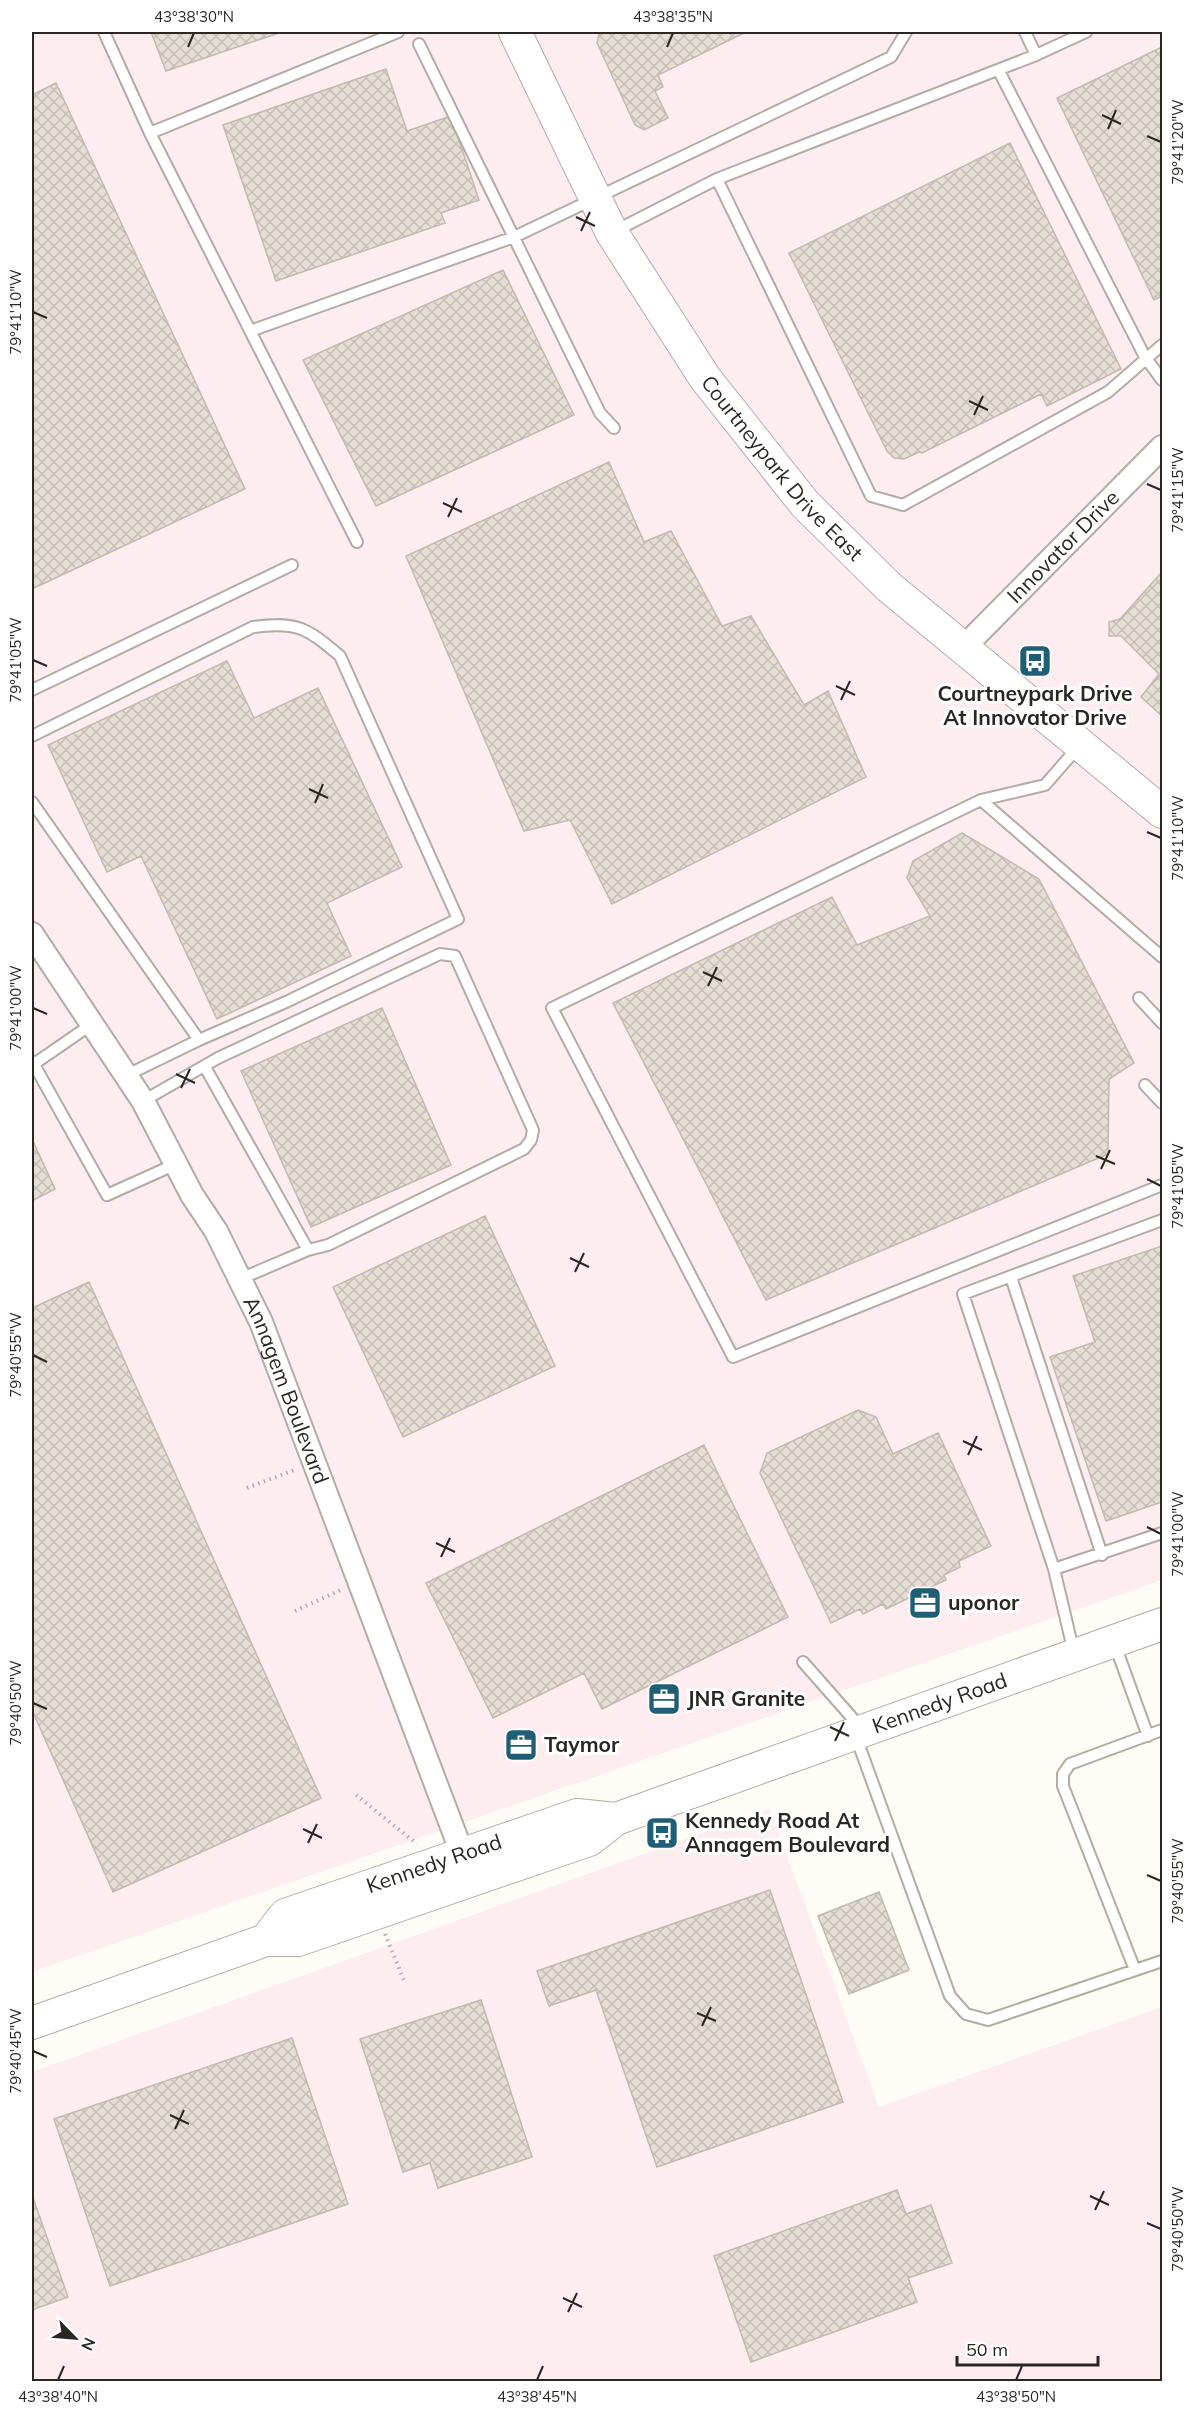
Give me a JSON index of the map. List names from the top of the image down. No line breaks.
{"streets":{"main road":["Courtneypark Drive East","Kennedy Road"],"street":["Innovator Drive","Annagem Boulevard"]},"crossings":[["Courtneypark Drive East","Innovator Drive"],["Annagem Boulevard","Kennedy Road"]],"places":{"bus stop":["Courtneypark Drive At Innovator Drive","Kennedy Road At Annagem Boulevard"],"office":["uponor","JNR Granite","Taymor"]},"scale_bar":"50 m","north":"bottom right","coordinates":["43°38'30\"N","43°38'35\"N","79°41'20\"W","79°41'10\"W","79°41'15\"W","79°41'05\"W","79°41'00\"W","79°40'55\"W","79°40'50\"W","79°40'45\"W","43°38'40\"N","43°38'45\"N","43°38'50\"N"]}
